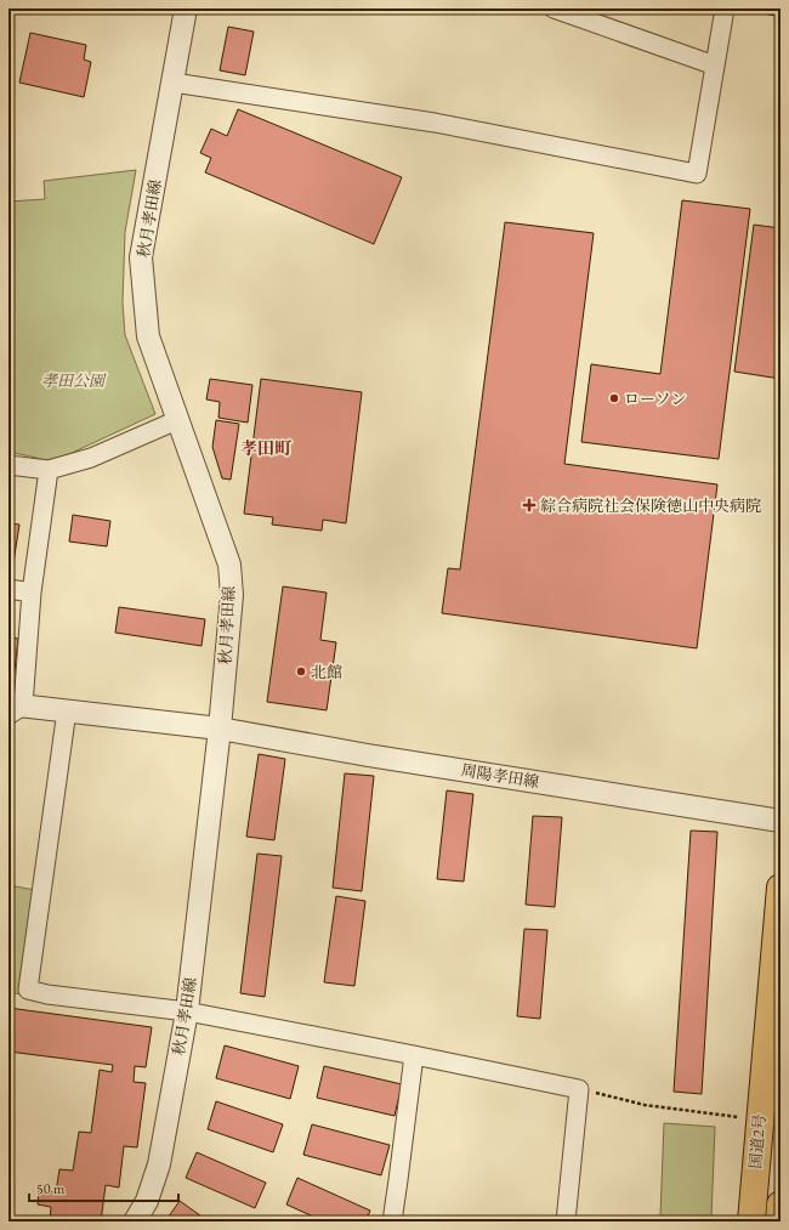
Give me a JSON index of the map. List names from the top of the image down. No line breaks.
{"streets":{"highway":["国道2号"],"street":["秋月孝田線","周陽孝田線"]},"crossings":[["秋月孝田線","周陽孝田線"]],"districts":["孝田町"],"parks":["孝田公園"],"places":{"other":["ローソン","北館"],"health":["綜合病院社会保険徳山中央病院"]},"scale_bar":"50 m"}
